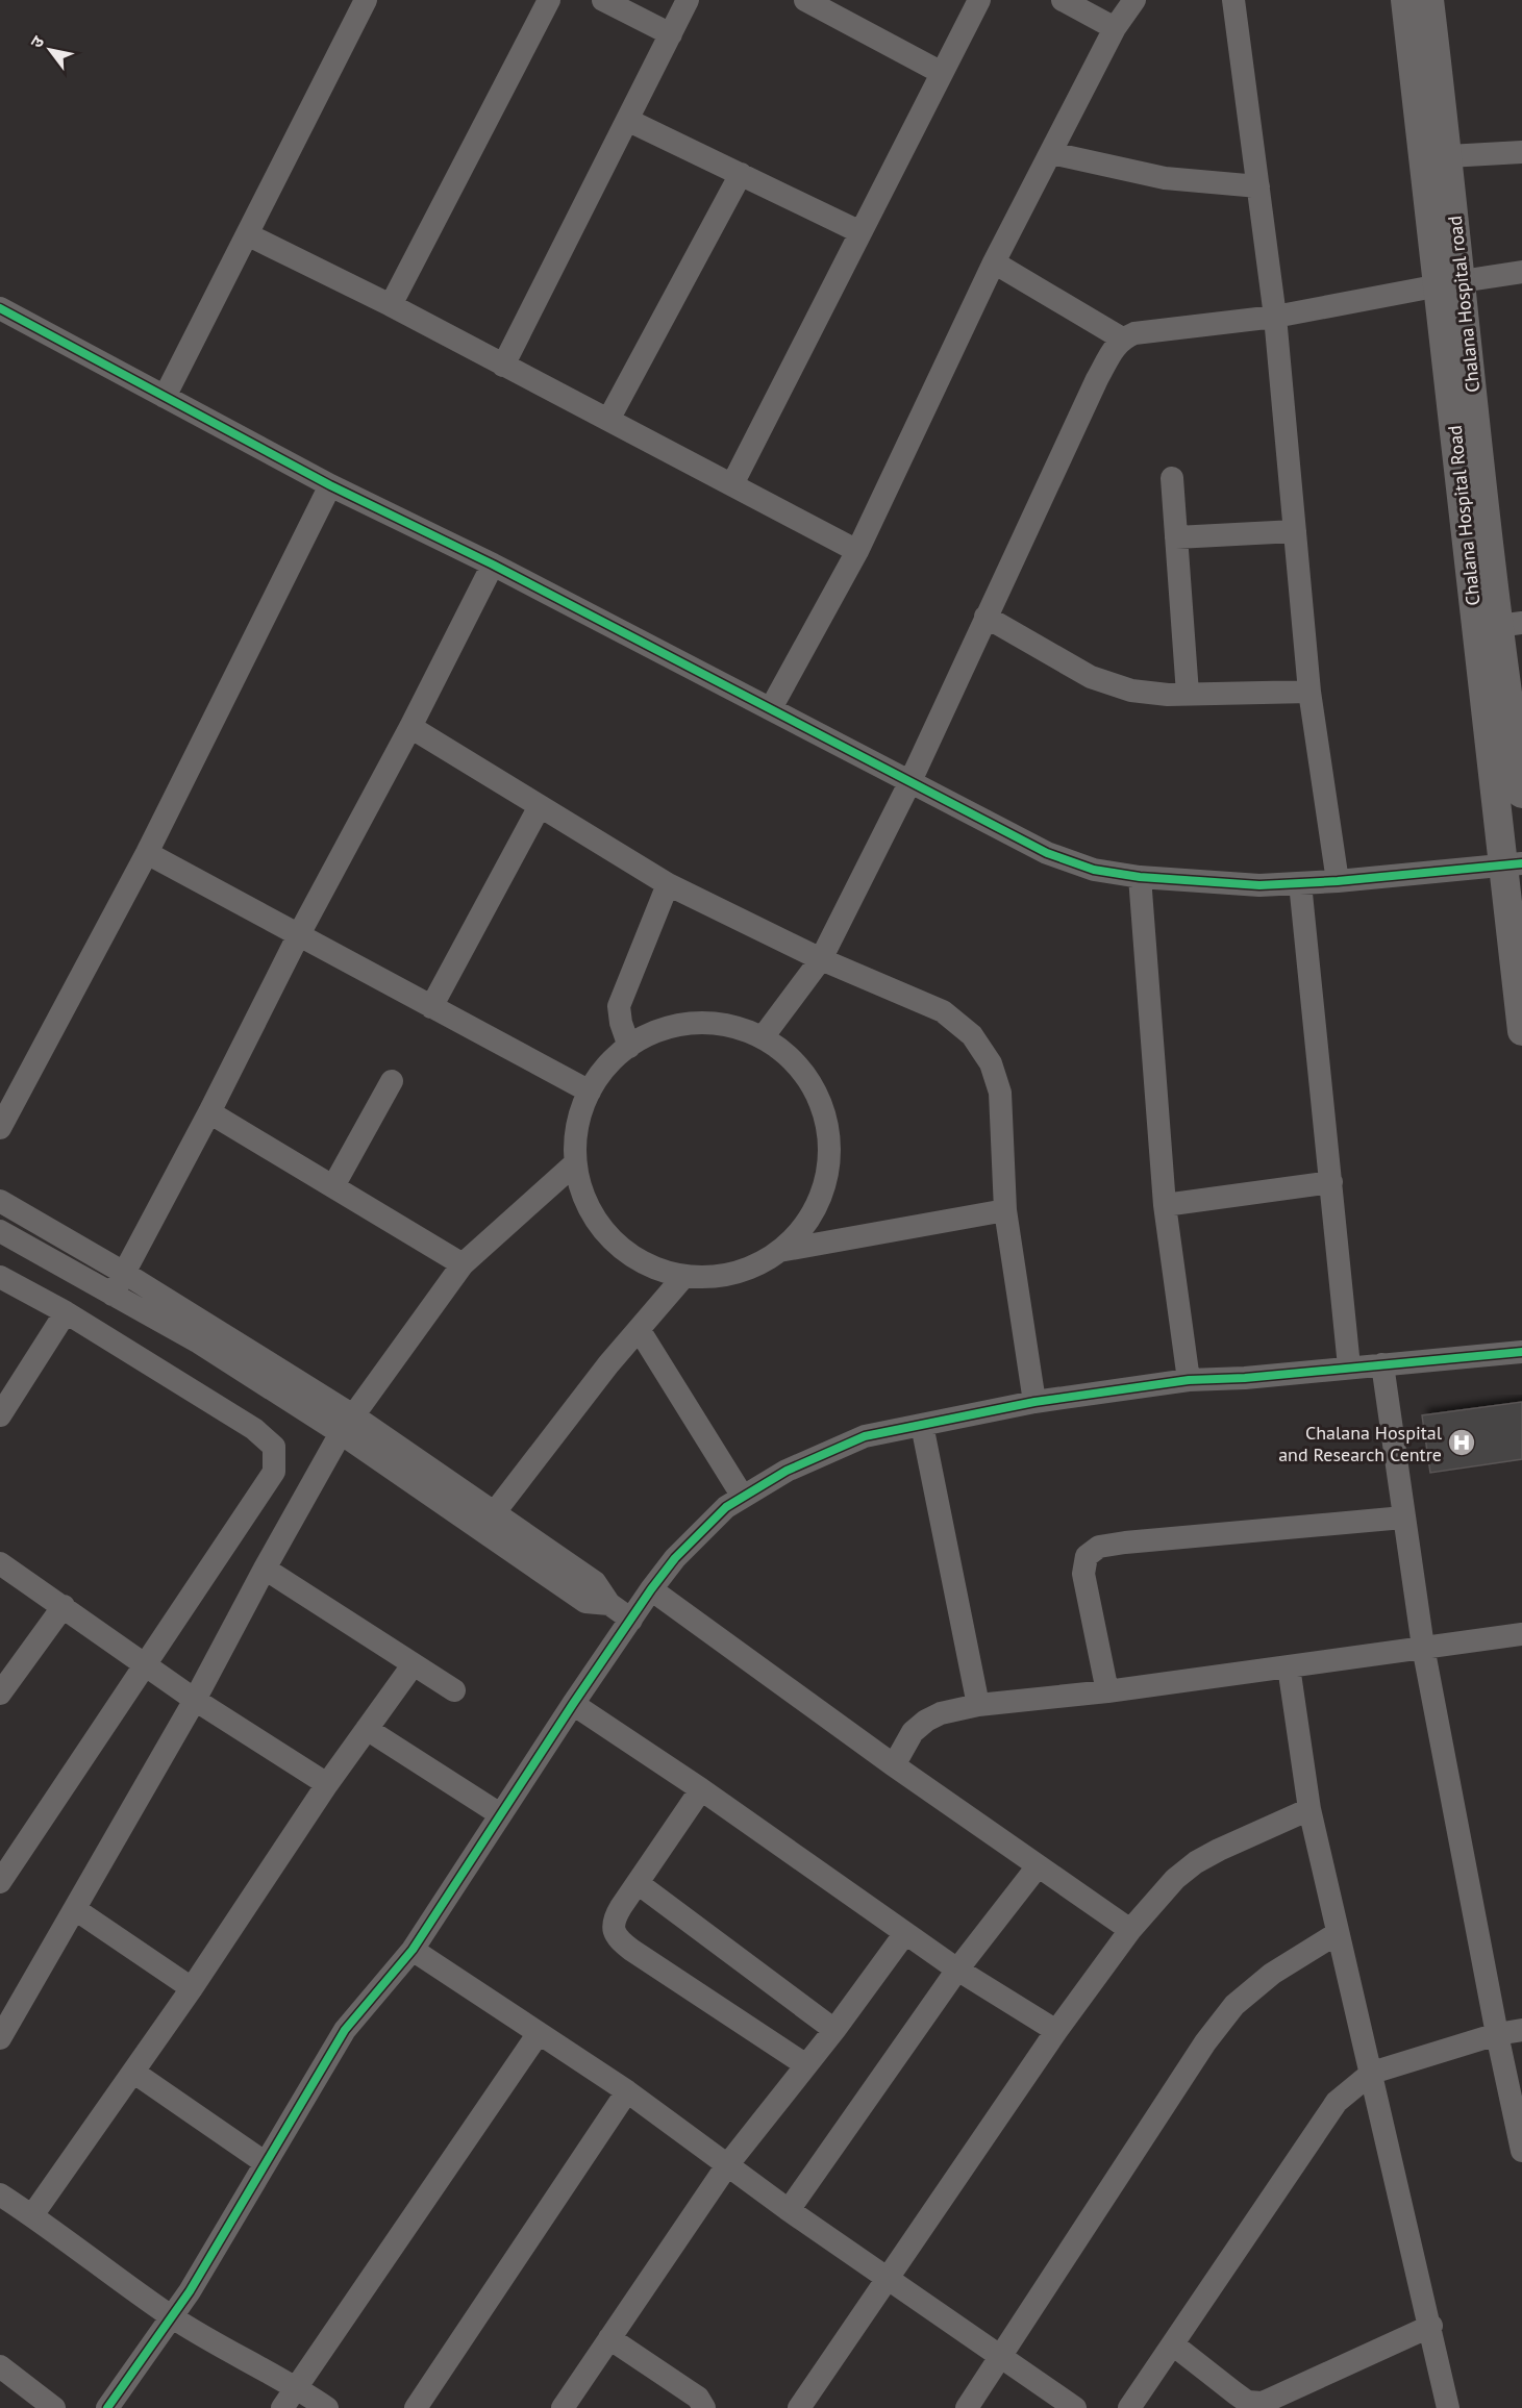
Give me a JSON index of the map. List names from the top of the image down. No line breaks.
{"streets":{"street":["Chalana Hospital road","Chalana Hospital Road"]},"crossings":[["Chalana Hospital road","Chalana Hospital Road"]],"places":{"hospital":["Chalana Hospital and Research Centre"]},"north":"top left"}
